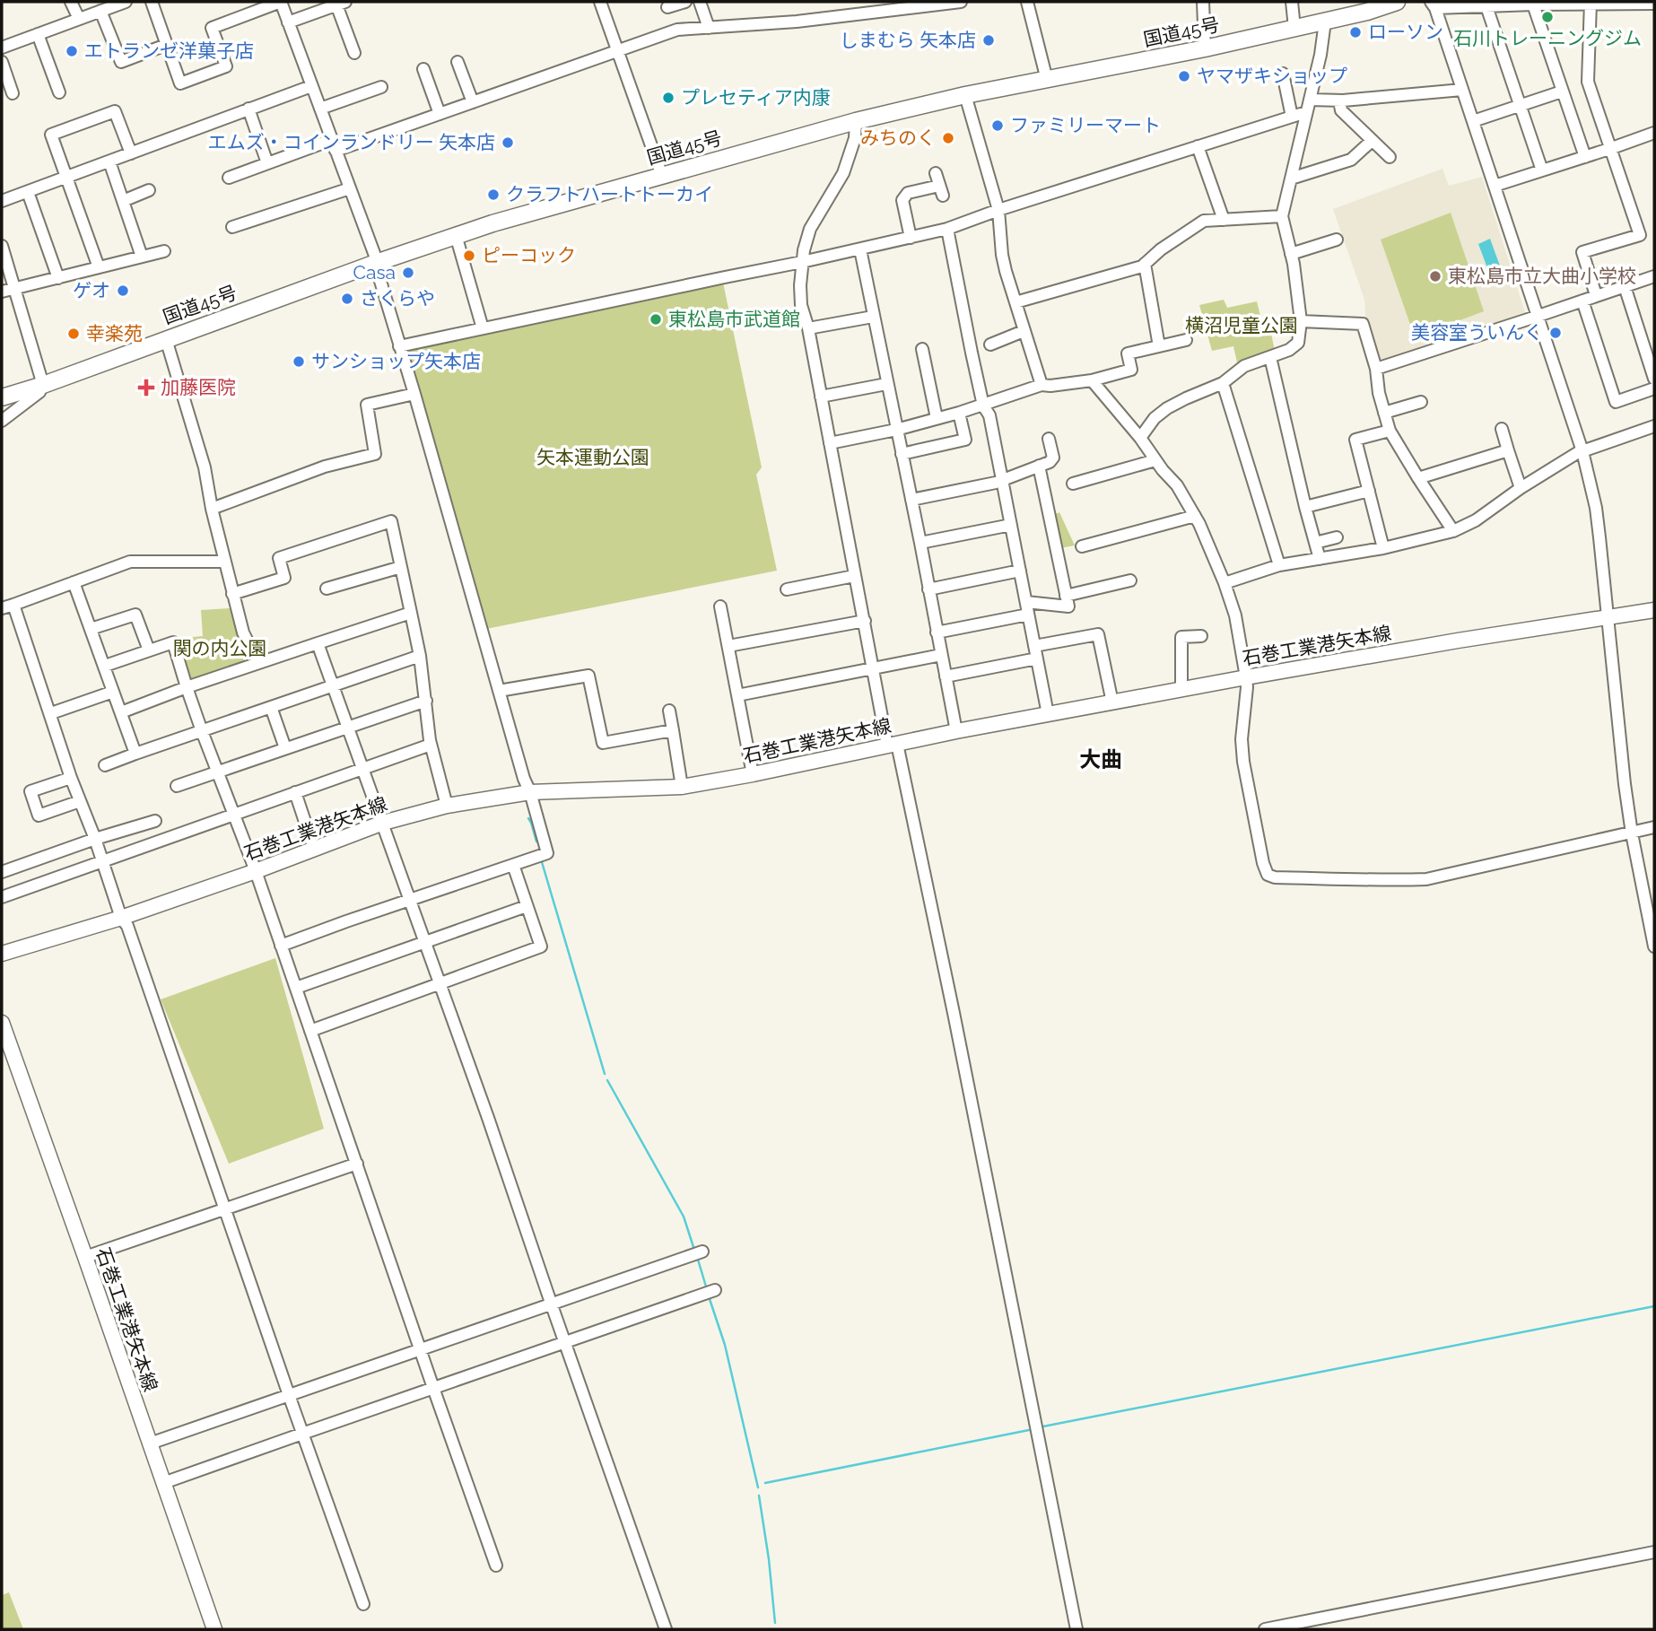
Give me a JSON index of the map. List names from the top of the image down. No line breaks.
{"streets":{"highway":["国道45号"],"main road":["石巻工業港矢本線"]},"districts":["大曲"],"parks":["横沼児童公園","矢本運動公園","関の内公園"],"places":{"other":["石川トレーニングジム","ローソン","しまむら 矢本店","エトランゼ洋菓子店","ヤマザキショップ","プレセティア内康","ファミリーマート","みちのく","エムズ・コインランドリー 矢本店","クラフトハートトーカイ","ピーコック","Casa","東松島市立大曲小学校","ゲオ","さくらや","東松島市武道館","美容室ういんく","幸楽苑","サンショップ矢本店"],"health":["加藤医院"]}}
